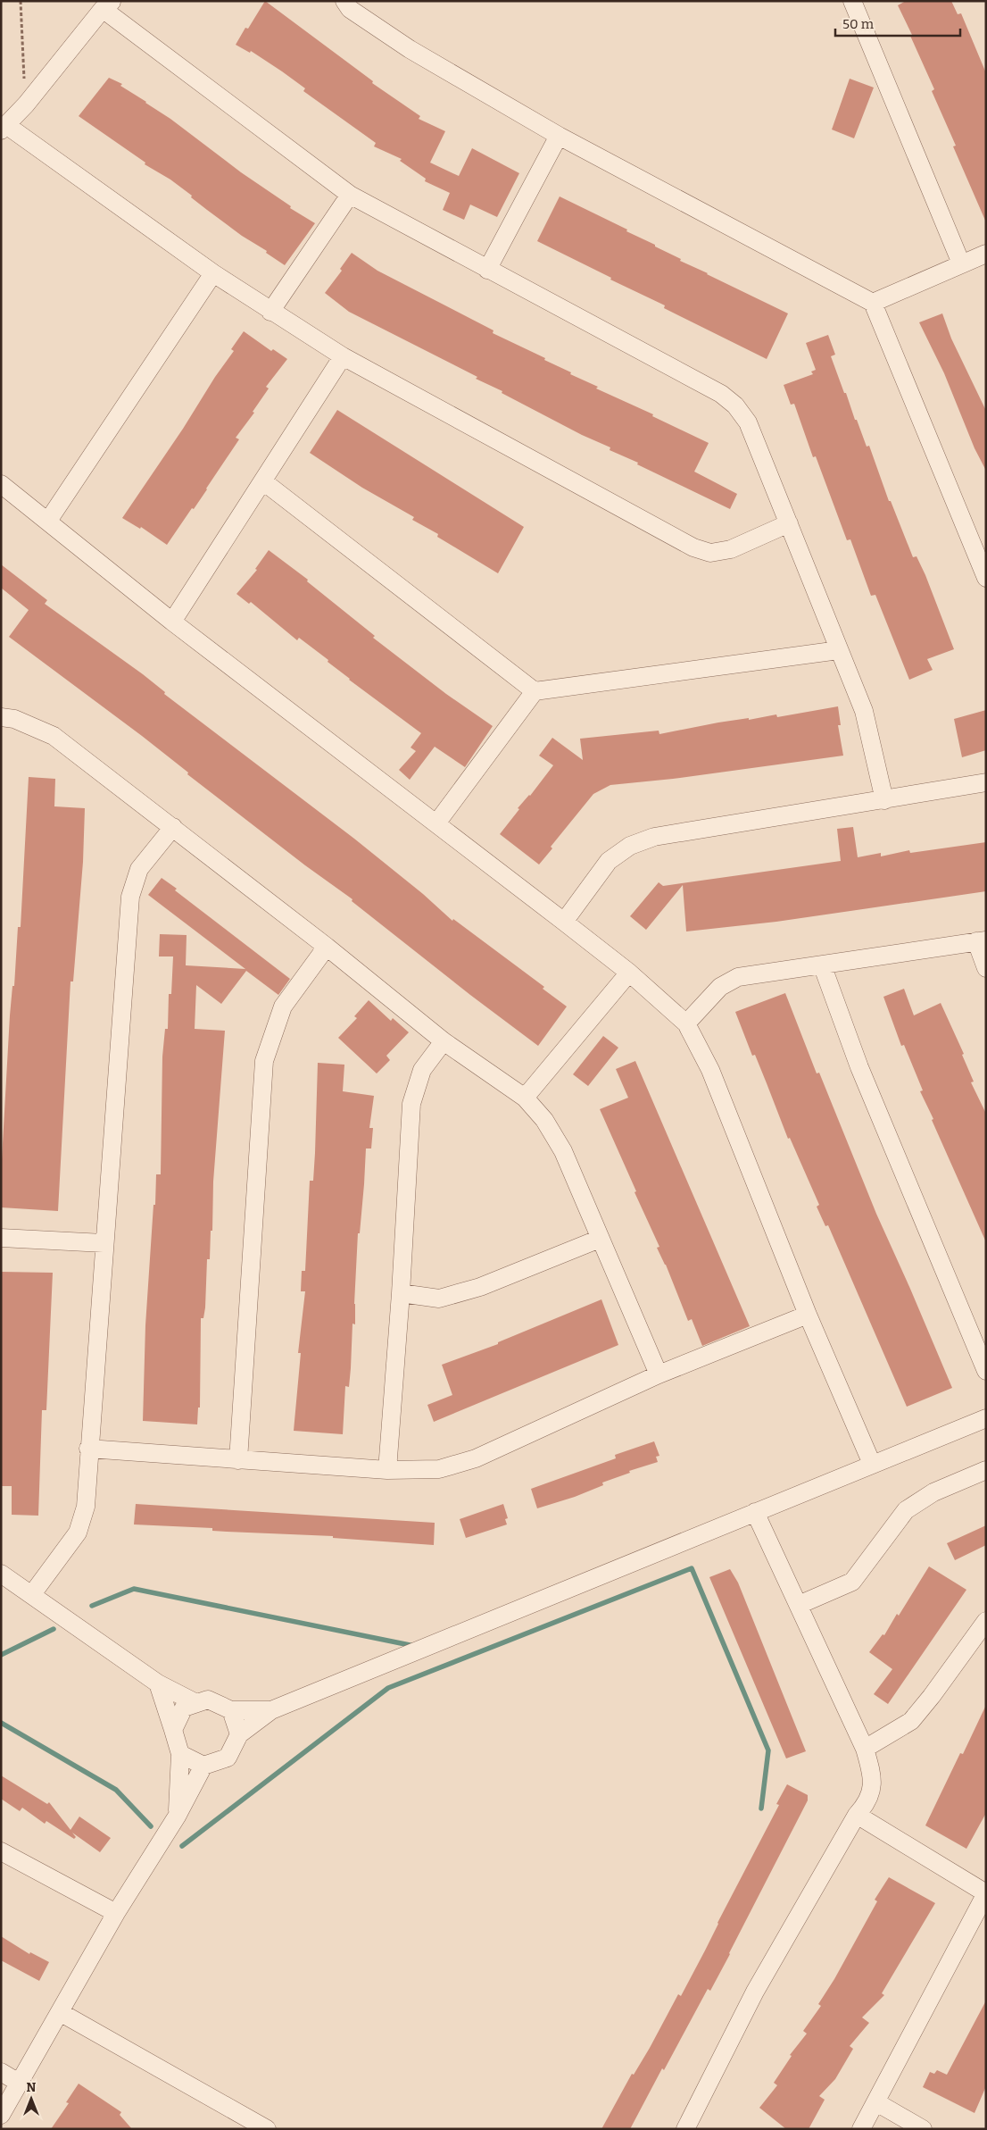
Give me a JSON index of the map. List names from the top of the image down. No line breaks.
{"scale_bar":"50 m","north":"top"}
